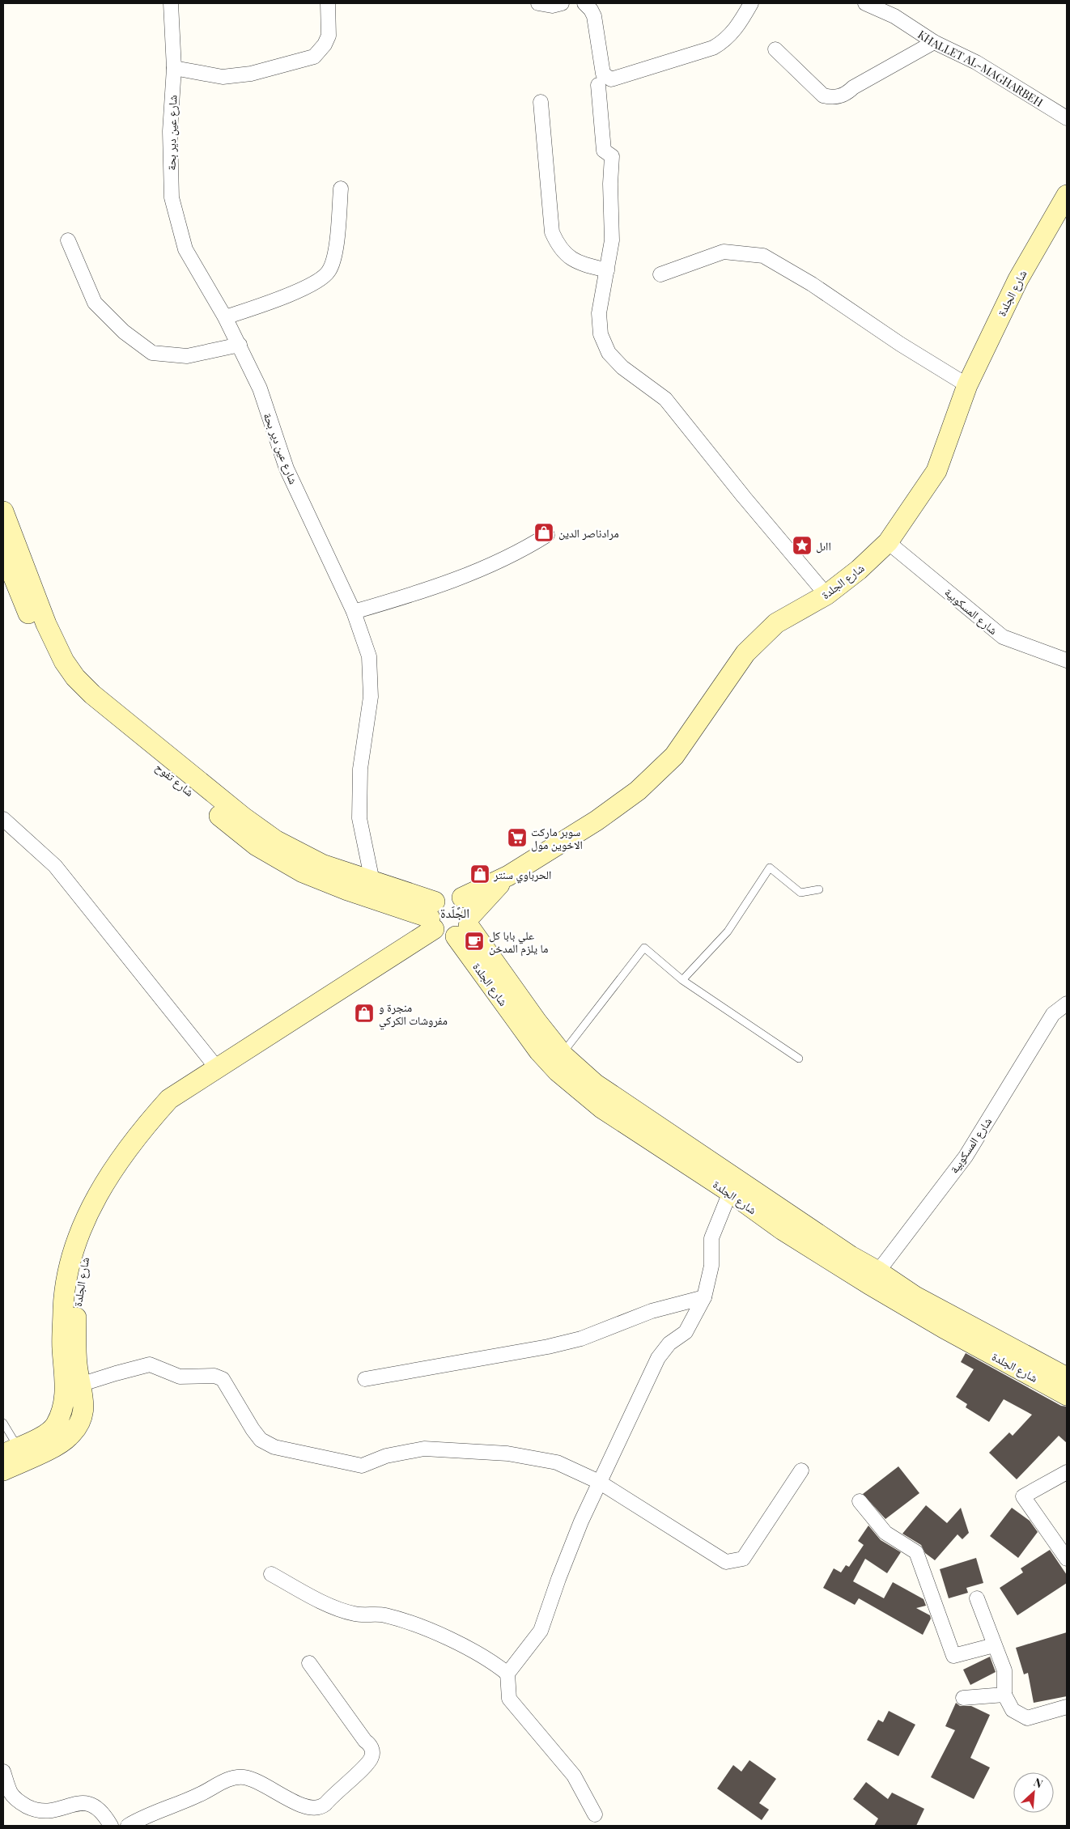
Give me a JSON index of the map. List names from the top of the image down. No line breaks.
{"streets":{"street":["KHALLET AL-MAGHARBEH","شارع عين دير بحة","شارع الجلدة","شارع المسكوبية","شارع تفوح"]},"crossings":[["شارع عين دير بحة","شارع تفوح"],["شارع الجلدة","شارع المسكوبية"]],"districts":["الجًلَدة"],"places":{"shop":["مرادناصر الدين","الحرباوي سنتر","منجرة و مفروشات الكركي"],"place":["ااىل"],"supermarket":["سوبر ماركت الاخوين مول"],"cafe":["علي بابا كل ما يلزم المدخن"]},"north":"top right"}
